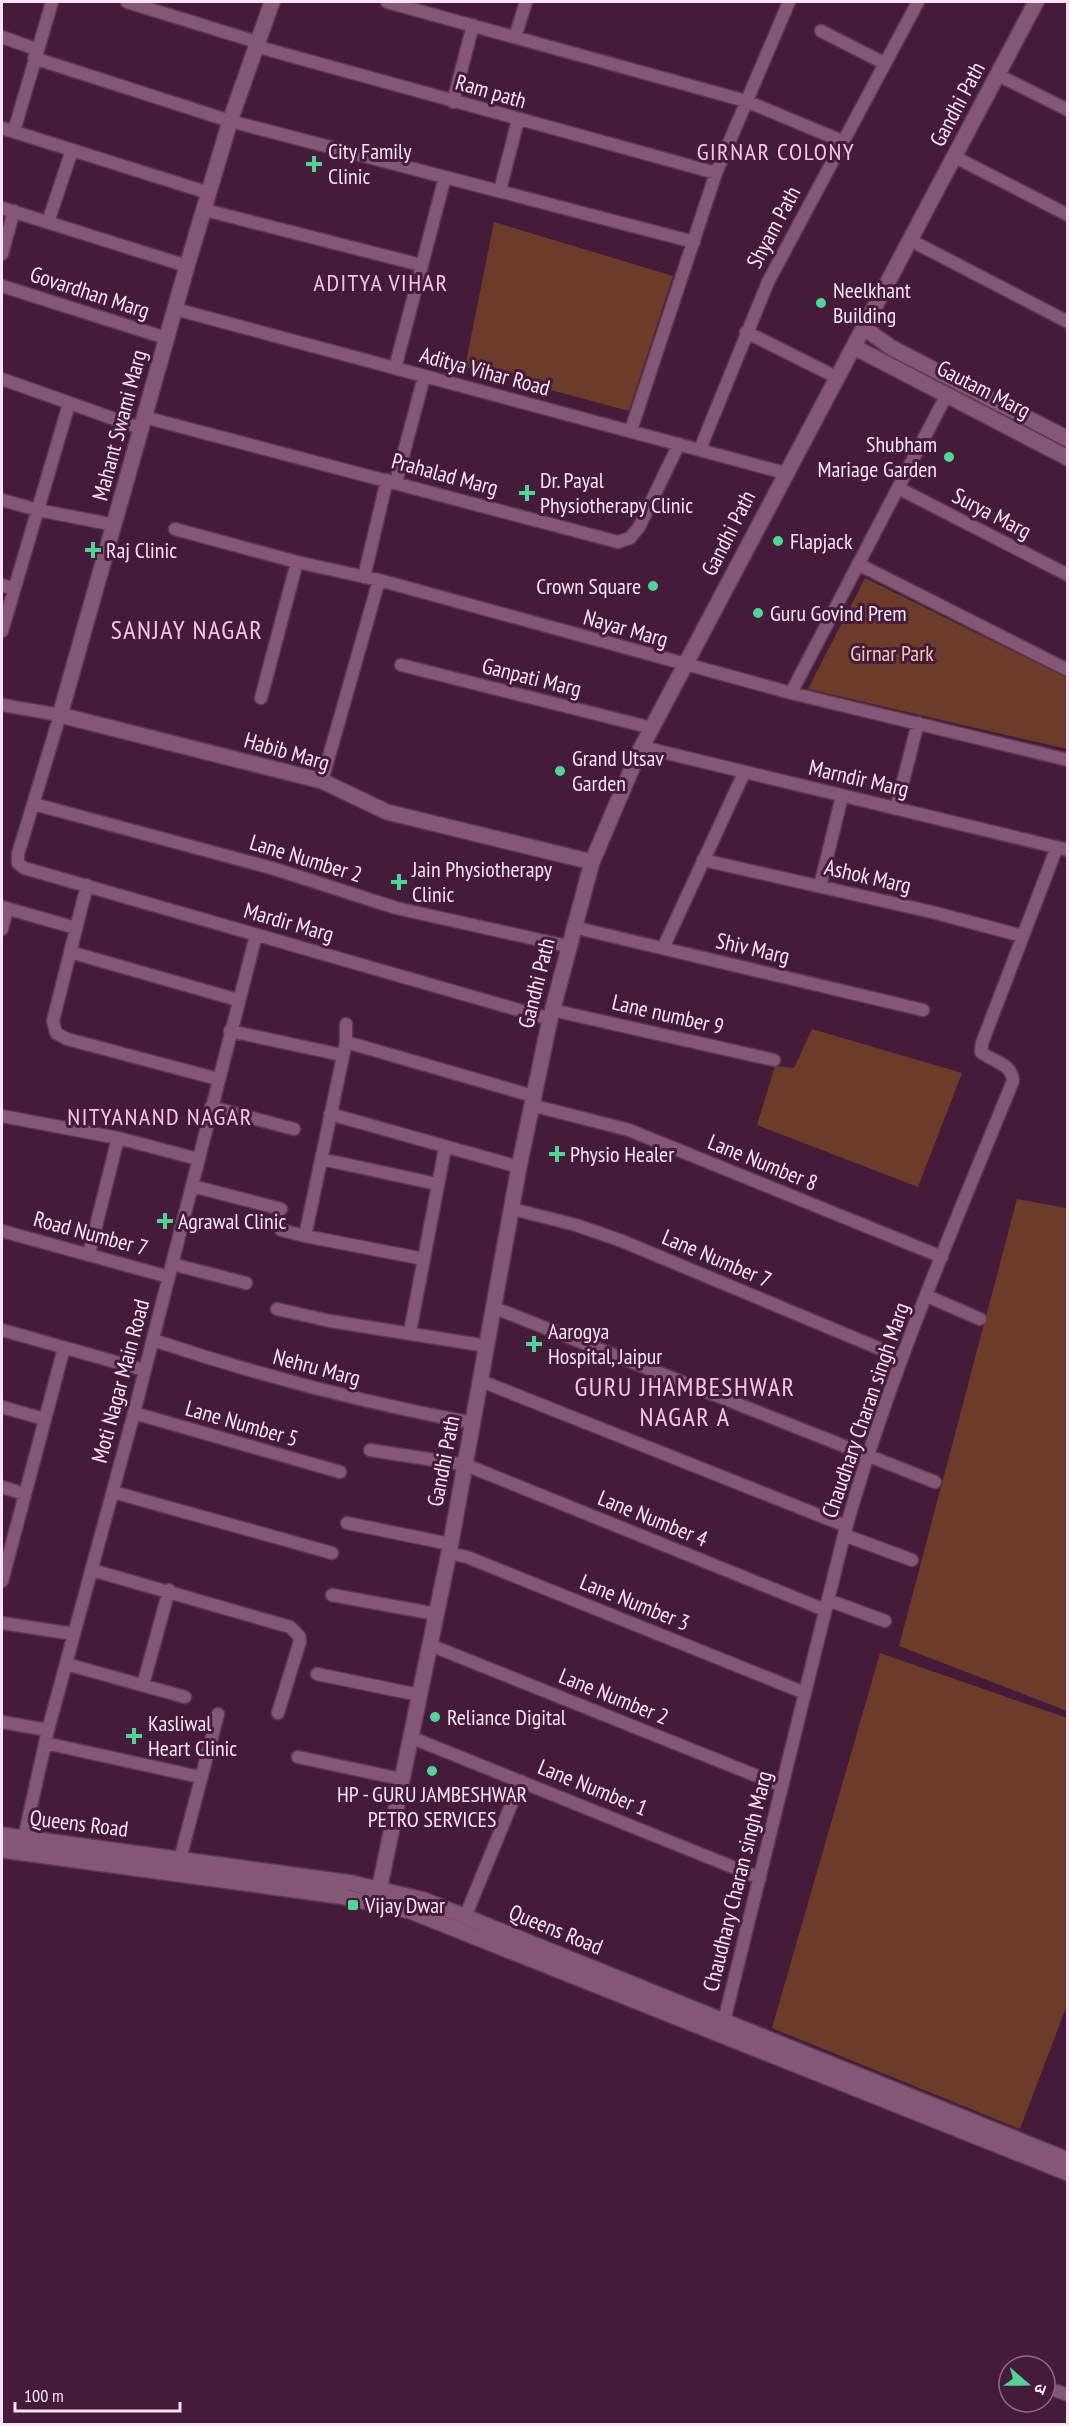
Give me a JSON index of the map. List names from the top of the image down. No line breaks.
{"streets":{"street":["Ram path","Gandhi Path","Shyam Path","Govardhan Marg","Aditya Vihar Road","Gautam Marg","Mahant Swami Marg","Prahalad Marg","Surya Marg","Nayar Marg","Ganpati Marg","Habib Marg","Marndir Marg","Lane Number 2","Ashok Marg","Mardir Marg","Shiv Marg","Lane number 9","Lane Number 8","Road Number 7","Lane Number 7","Nehru Marg","Moti Nagar Main Road","Chaudhary Charan singh Marg","Lane Number 5","Lane Number 4","Lane Number 3","Lane Number 1","Queens Road"]},"crossings":[["Ram path","Mahant Swami Marg"],["Gandhi Path","Aditya Vihar Road"],["Gandhi Path","Gautam Marg"],["Gandhi Path","Nayar Marg"],["Gandhi Path","Ganpati Marg"],["Gandhi Path","Habib Marg"],["Gandhi Path","Marndir Marg"],["Gandhi Path","Lane Number 2"],["Gandhi Path","Mardir Marg"],["Gandhi Path","Shiv Marg"],["Gandhi Path","Lane number 9"],["Gandhi Path","Lane Number 8"],["Gandhi Path","Lane Number 7"],["Gandhi Path","Nehru Marg"],["Gandhi Path","Lane Number 4"],["Gandhi Path","Lane Number 3"],["Gandhi Path","Lane Number 1"],["Gandhi Path","Queens Road"],["Shyam Path","Aditya Vihar Road"],["Govardhan Marg","Mahant Swami Marg"],["Aditya Vihar Road","Mahant Swami Marg"],["Aditya Vihar Road","Prahalad Marg"],["Mahant Swami Marg","Prahalad Marg"],["Mahant Swami Marg","Habib Marg"],["Mahant Swami Marg","Lane Number 2"],["Mahant Swami Marg","Mardir Marg"],["Marndir Marg","Chaudhary Charan singh Marg"],["Lane Number 2","Chaudhary Charan singh Marg"],["Ashok Marg","Chaudhary Charan singh Marg"],["Mardir Marg","Lane number 9"],["Mardir Marg","Moti Nagar Main Road"],["Lane Number 8","Moti Nagar Main Road"],["Lane Number 8","Chaudhary Charan singh Marg"],["Road Number 7","Moti Nagar Main Road"],["Lane Number 7","Chaudhary Charan singh Marg"],["Nehru Marg","Moti Nagar Main Road"],["Moti Nagar Main Road","Lane Number 5"],["Moti Nagar Main Road","Queens Road"],["Chaudhary Charan singh Marg","Lane Number 4"],["Chaudhary Charan singh Marg","Lane Number 3"],["Chaudhary Charan singh Marg","Lane Number 1"],["Chaudhary Charan singh Marg","Queens Road"]],"districts":["GIRNAR COLONY","ADITYA VIHAR","SANJAY NAGAR","NITYANAND NAGAR","GURU JHAMBESHWAR NAGAR A"],"parks":["Girnar Park"],"places":{"health":["City Family Clinic","Dr. Payal Physiotherapy Clinic","Raj Clinic","Jain Physiotherapy Clinic","Physio Healer","Agrawal Clinic","Aarogya Hospital, Jaipur","Kasliwal Heart Clinic"],"other":["Neelkhant Building","Shubham Mariage Garden","Flapjack","Crown Square","Guru Govind Prem","Grand Utsav Garden","Reliance Digital","HP - GURU JAMBESHWAR PETRO SERVICES"],"transit":["Vijay Dwar"]},"scale_bar":"100 m","north":"right"}
